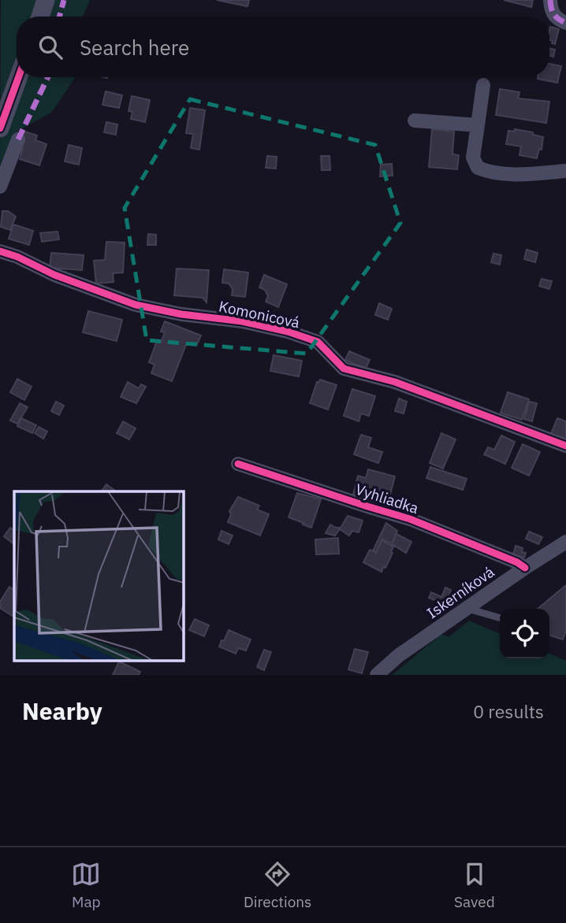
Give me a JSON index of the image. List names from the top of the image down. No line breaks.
{"streets":{"street":["Komonicová","Vyhliadka","Iskerníková"]},"crossings":[["Vyhliadka","Iskerníková"]],"page":{"search":"Search here","heading":["Nearby","0 results"],"nav":["Map","Directions","Saved"]}}
